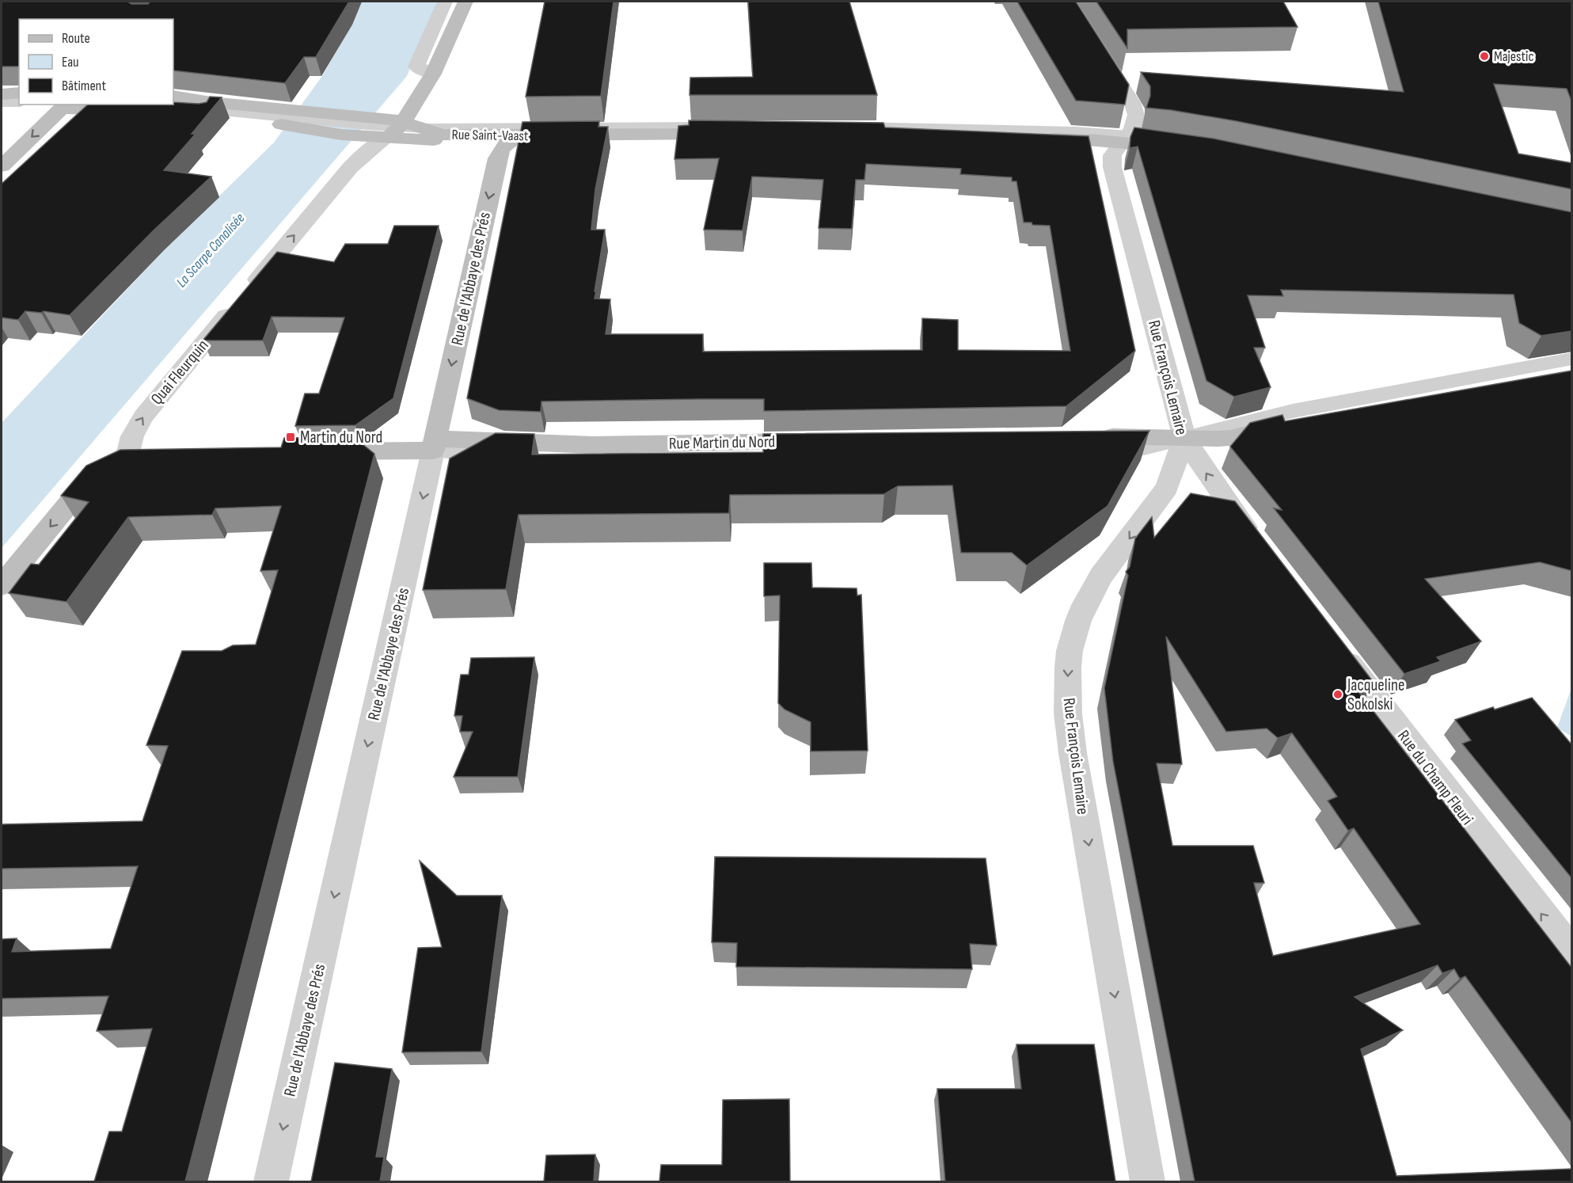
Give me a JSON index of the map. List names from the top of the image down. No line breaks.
{"streets":{"street":["Rue Saint-Vaast","Rue de l'Abbaye des Prés","Quai Fleurquin","Rue François Lemaire","Rue Martin du Nord","Rue du Champ Fleuri"]},"crossings":[["Rue Saint-Vaast","Rue de l'Abbaye des Prés"],["Rue Saint-Vaast","Quai Fleurquin"],["Rue de l'Abbaye des Prés","Rue Martin du Nord"]],"one_way":["Rue de l'Abbaye des Prés","Rue François Lemaire","Rue du Champ Fleuri"],"water":["La Scarpe Canalisée"],"places":{"other":["Majestic","Jacqueline Sokolski"],"transit":["Martin du Nord"]},"legend":["Route","Eau","Bâtiment"]}
